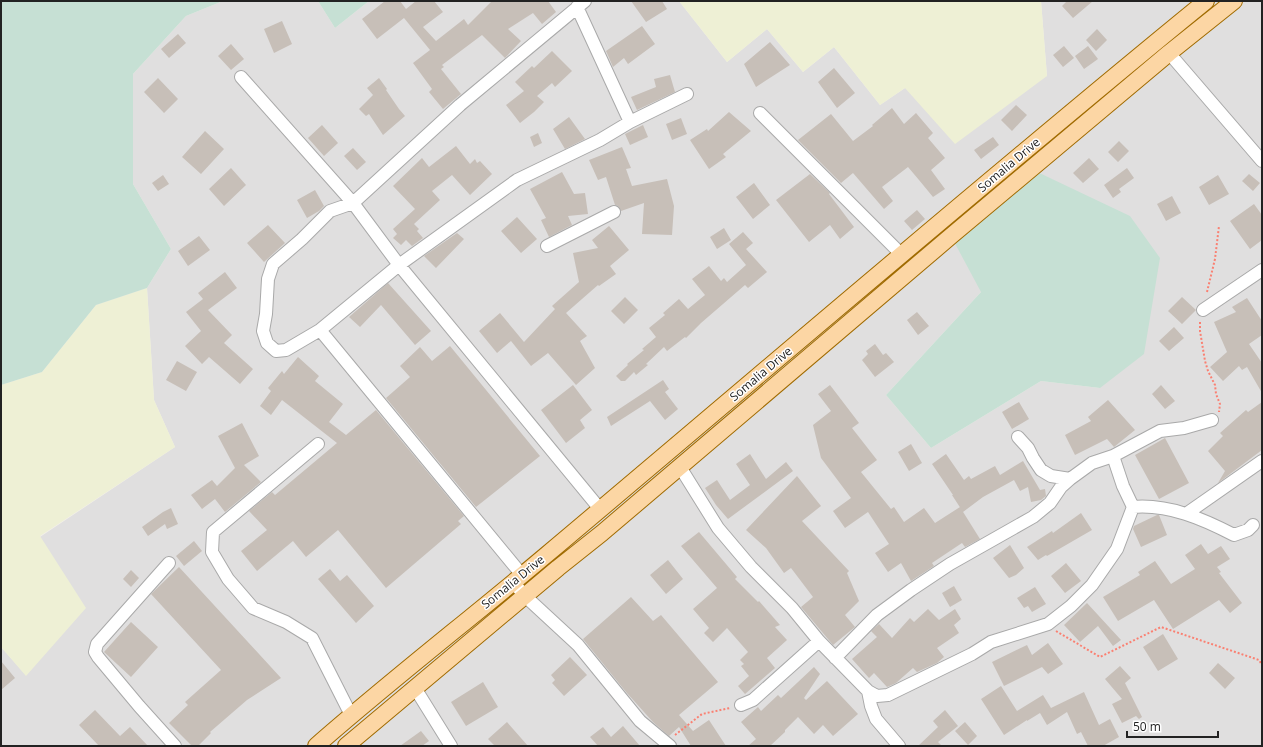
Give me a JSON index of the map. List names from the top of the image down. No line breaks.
{"streets":{"main road":["Somalia Drive"]},"scale_bar":"50 m"}
